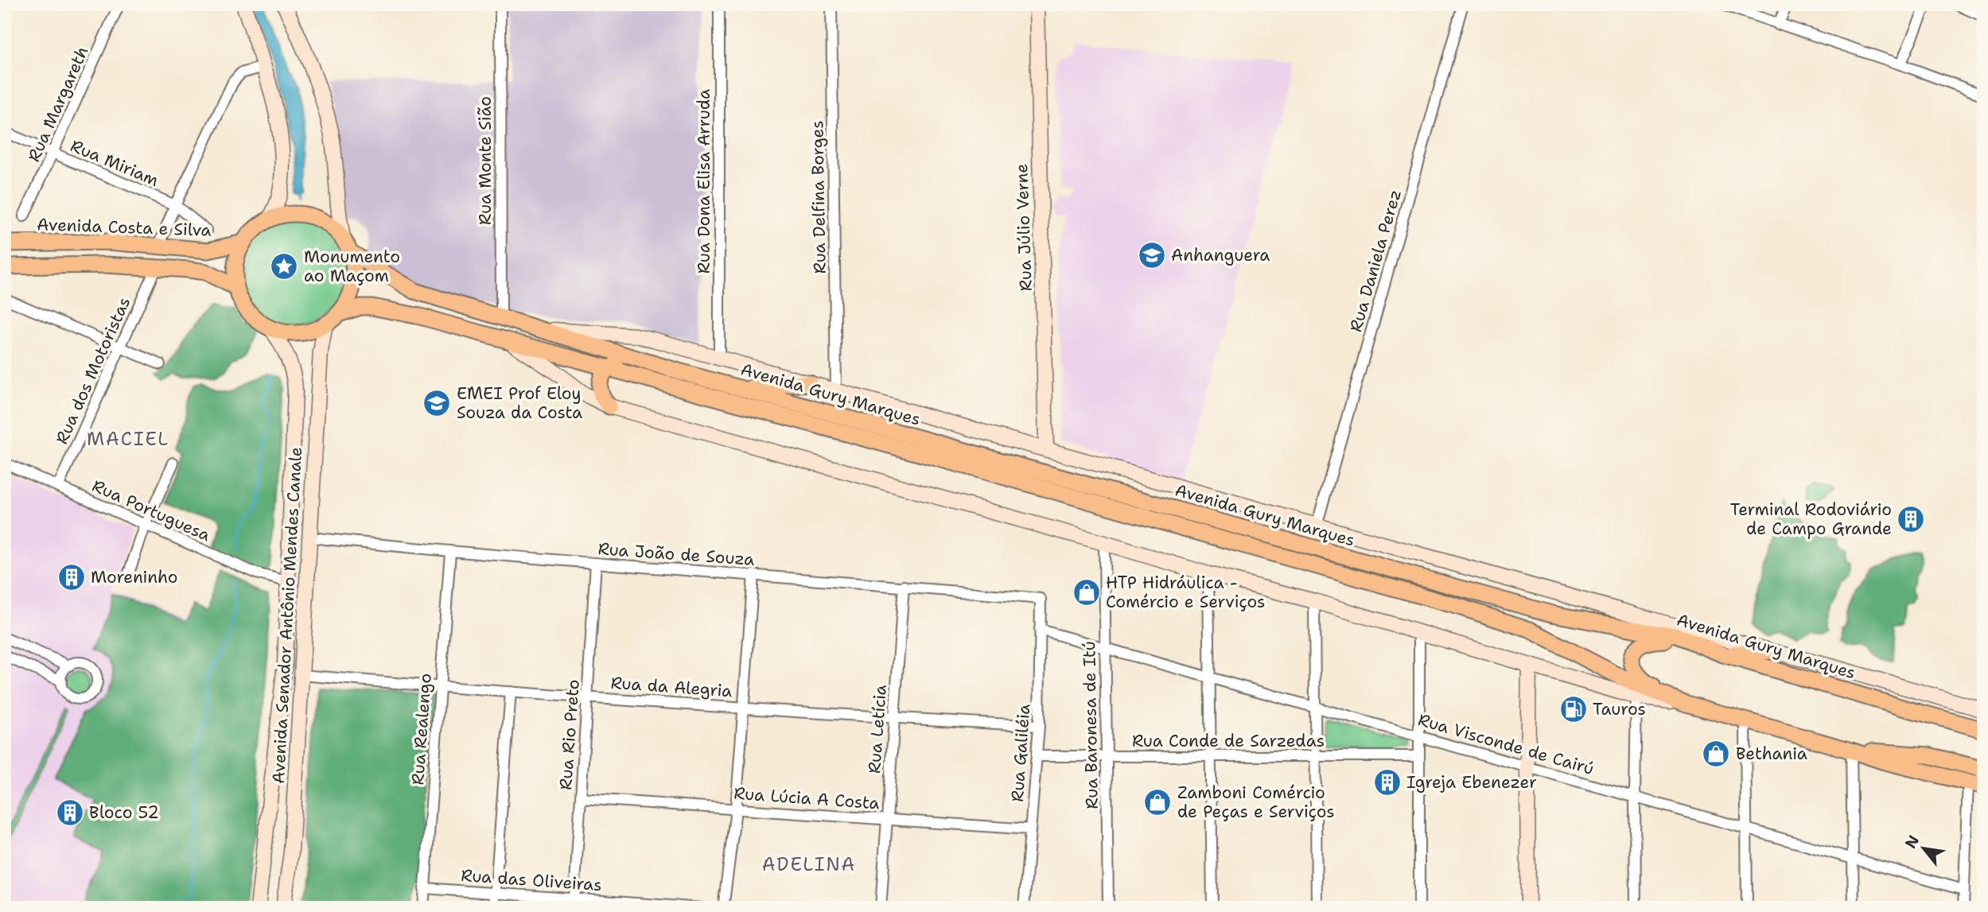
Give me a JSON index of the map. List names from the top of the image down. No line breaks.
{"streets":{"main road":["Avenida Costa e Silva","Rua Júlio Verne","Avenida Gury Marques","Avenida Senador Antônio Mendes Canale"],"street":["Rua Margareth","Rua Monte Sião","Rua Miriam","Rua Dona Elisa Arruda","Rua Delfina Borges","Rua Daniela Perez","Rua dos Motoristas","Rua Portuguesa","Rua João de Souza","Rua da Alegria","Rua Baronesa de Itú","Rua Realengo","Rua Letícia","Rua Rio Preto","Rua Conde de Sarzedas","Rua Visconde de Cairú","Rua Galiléia","Rua Lúcia A Costa","Rua das Oliveiras"]},"crossings":[["Rua Margareth","Rua Miriam"],["Rua Monte Sião","Avenida Gury Marques"],["Rua Dona Elisa Arruda","Avenida Gury Marques"],["Rua Delfina Borges","Avenida Gury Marques"],["Avenida Costa e Silva","Avenida Gury Marques"],["Avenida Costa e Silva","Avenida Senador Antônio Mendes Canale"],["Rua Júlio Verne","Avenida Gury Marques"],["Rua Daniela Perez","Avenida Gury Marques"],["Rua dos Motoristas","Rua Portuguesa"],["Avenida Gury Marques","Avenida Senador Antônio Mendes Canale"],["Avenida Gury Marques","Rua Baronesa de Itú"],["Rua Portuguesa","Avenida Senador Antônio Mendes Canale"],["Rua João de Souza","Avenida Senador Antônio Mendes Canale"],["Rua João de Souza","Rua Realengo"],["Rua João de Souza","Rua Letícia"],["Rua João de Souza","Rua Rio Preto"],["Rua João de Souza","Rua Galiléia"],["Avenida Senador Antônio Mendes Canale","Rua da Alegria"],["Rua da Alegria","Rua Realengo"],["Rua da Alegria","Rua Letícia"],["Rua da Alegria","Rua Rio Preto"],["Rua da Alegria","Rua Galiléia"],["Rua Baronesa de Itú","Rua Conde de Sarzedas"],["Rua Baronesa de Itú","Rua Visconde de Cairú"],["Rua Realengo","Rua das Oliveiras"],["Rua Letícia","Rua Lúcia A Costa"],["Rua Rio Preto","Rua Lúcia A Costa"],["Rua Rio Preto","Rua das Oliveiras"],["Rua Conde de Sarzedas","Rua Galiléia"],["Rua Visconde de Cairú","Rua Galiléia"],["Rua Galiléia","Rua Lúcia A Costa"]],"districts":["MACIEL","ADELINA"],"places":{"school or university":["Anhanguera","EMEI Prof Eloy Souza da Costa"],"place":["Monumento ao Maçom"],"building":["Terminal Rodoviário de Campo Grande","Moreninho","Igreja Ebenezer","Bloco 52"],"shop":["HTP Hidráulica - Comércio e Serviços","Bethania","Zamboni Comércio de Peças e Serviços"],"fuel station":["Tauros"]},"north":"top left"}
